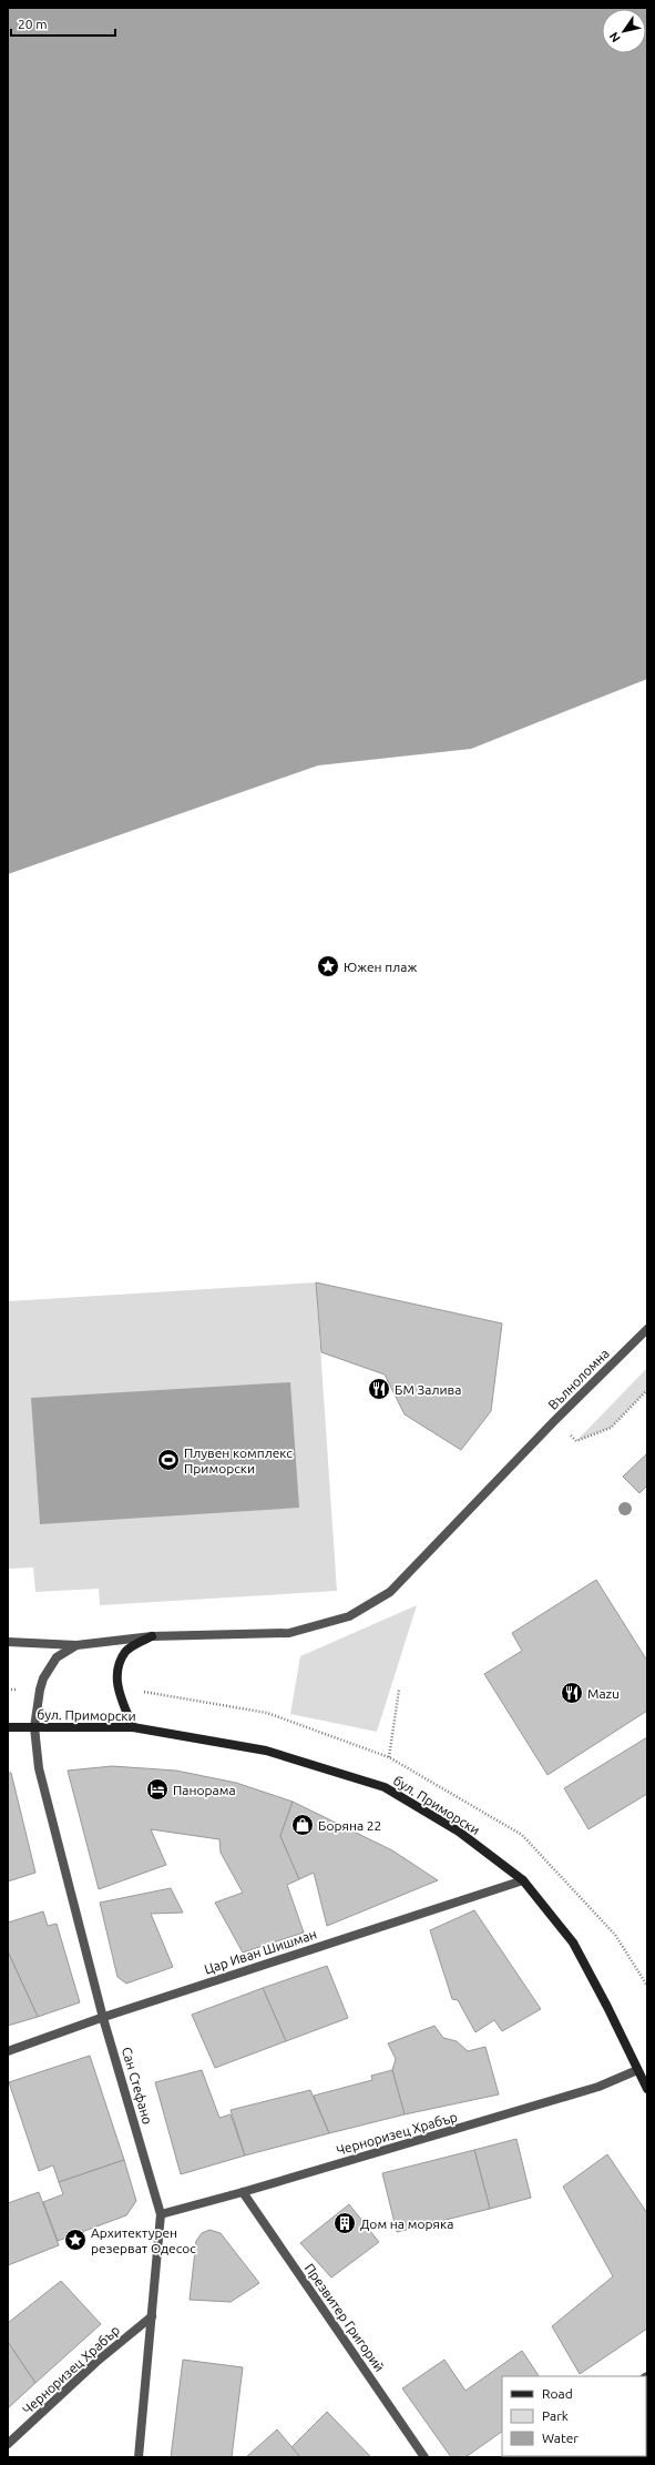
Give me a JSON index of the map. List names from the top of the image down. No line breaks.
{"streets":{"main road":["бул. Приморски"],"street":["Вълноломна","Цар Иван Шишман","Сан Стефано","Черноризец Храбър","Презвитер Григорий"]},"crossings":[["Вълноломна","Сан Стефано"],["бул. Приморски","Цар Иван Шишман"],["бул. Приморски","Сан Стефано"],["бул. Приморски","Черноризец Храбър"],["Цар Иван Шишман","Сан Стефано"],["Сан Стефано","Черноризец Храбър"],["Черноризец Храбър","Презвитер Григорий"]],"places":{"place":["Южен плаж","Архитектурен резерват Одесос"],"restaurant":["БМ Залива","Mazu"],"sports":["Плувен комплекс Приморски"],"hotel":["Панорама"],"shop":["Боряна 22"],"building":["Дом на моряка"]},"legend":["Road","Park","Water"],"scale_bar":"20 m","north":"bottom left"}
